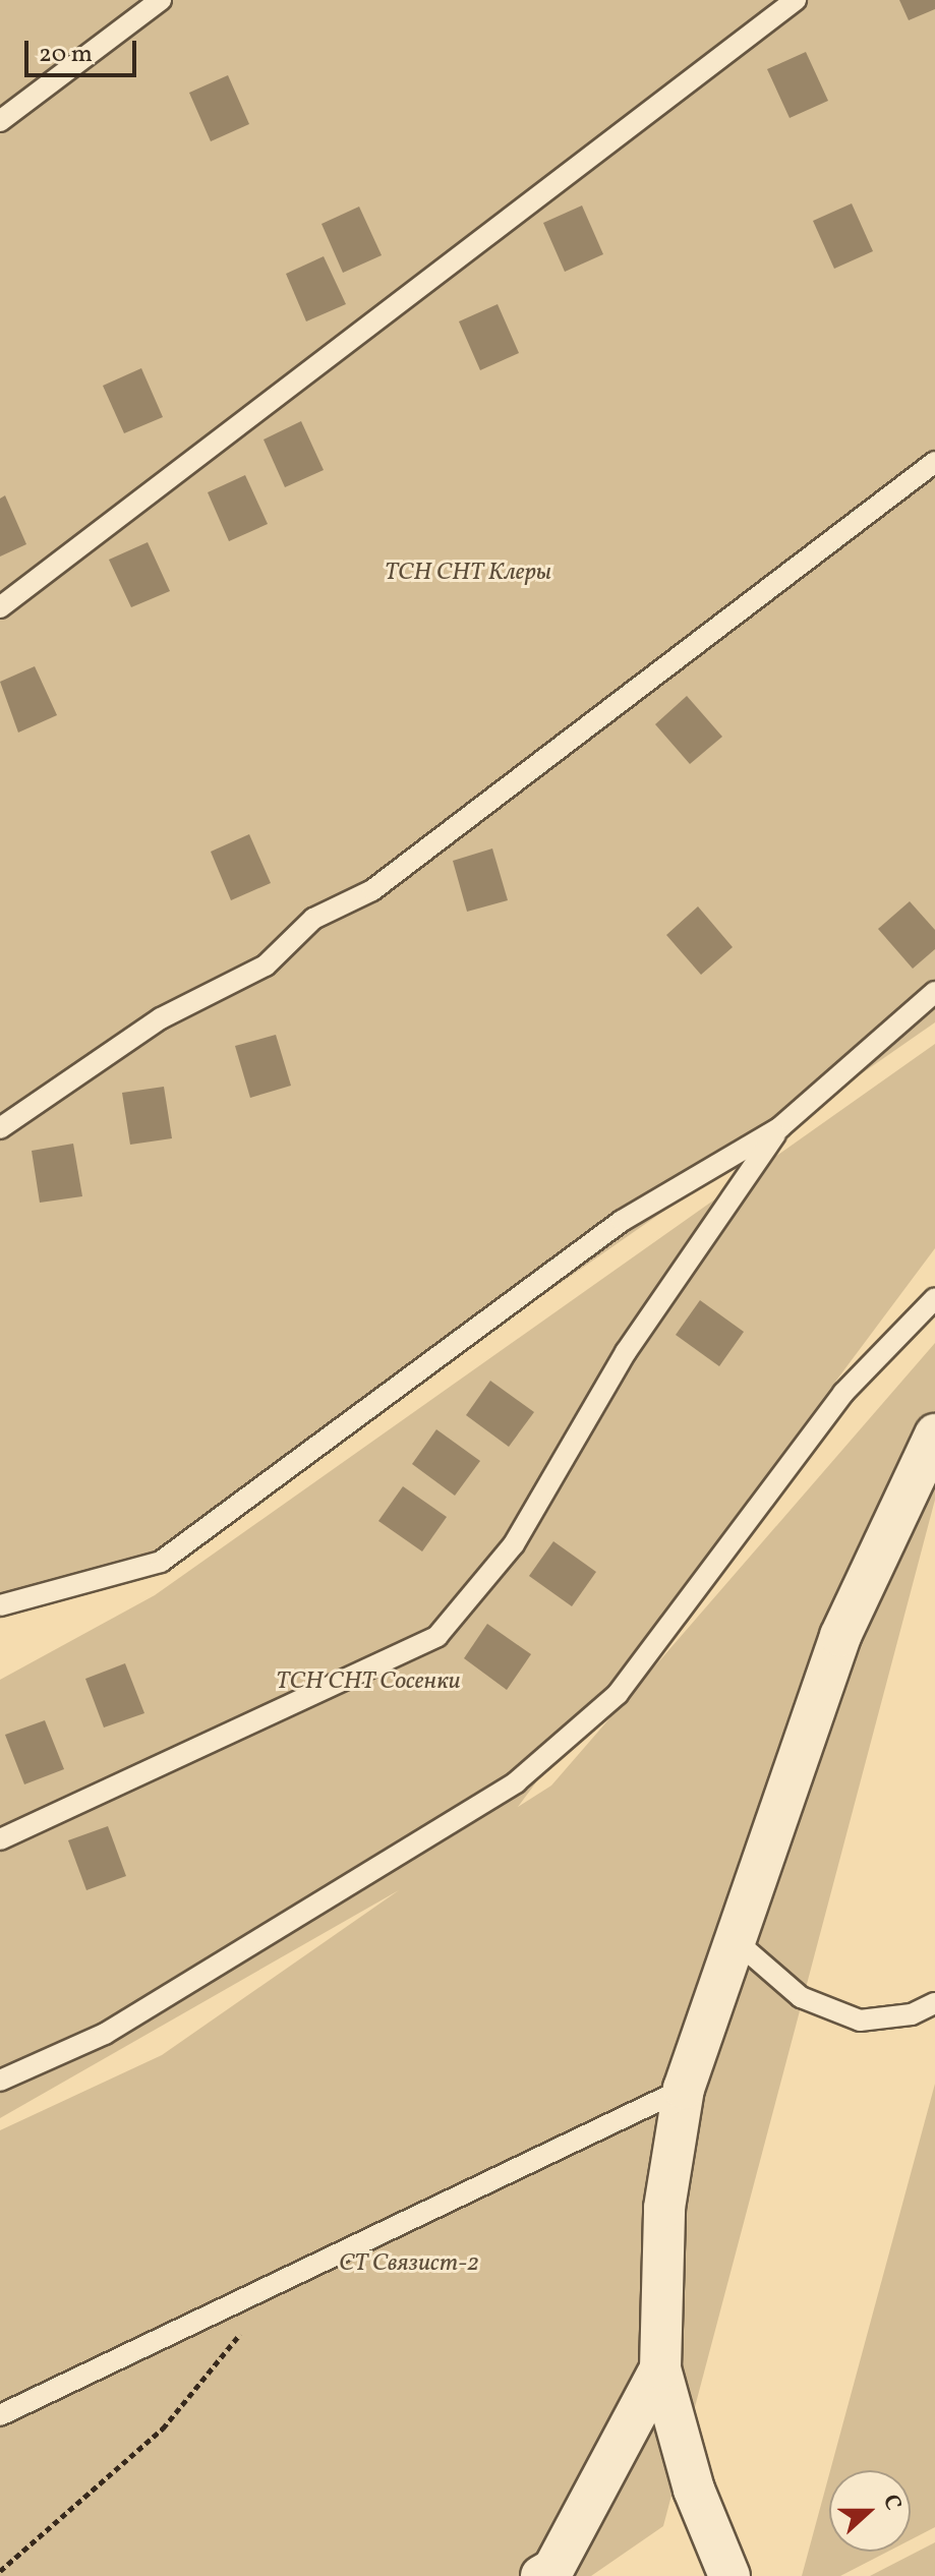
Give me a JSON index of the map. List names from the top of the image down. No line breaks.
{"parks":["ТСН СНТ Клеры","ТСН СНТ Сосенки","СТ Связист-2"],"scale_bar":"20 m","north":"right"}
